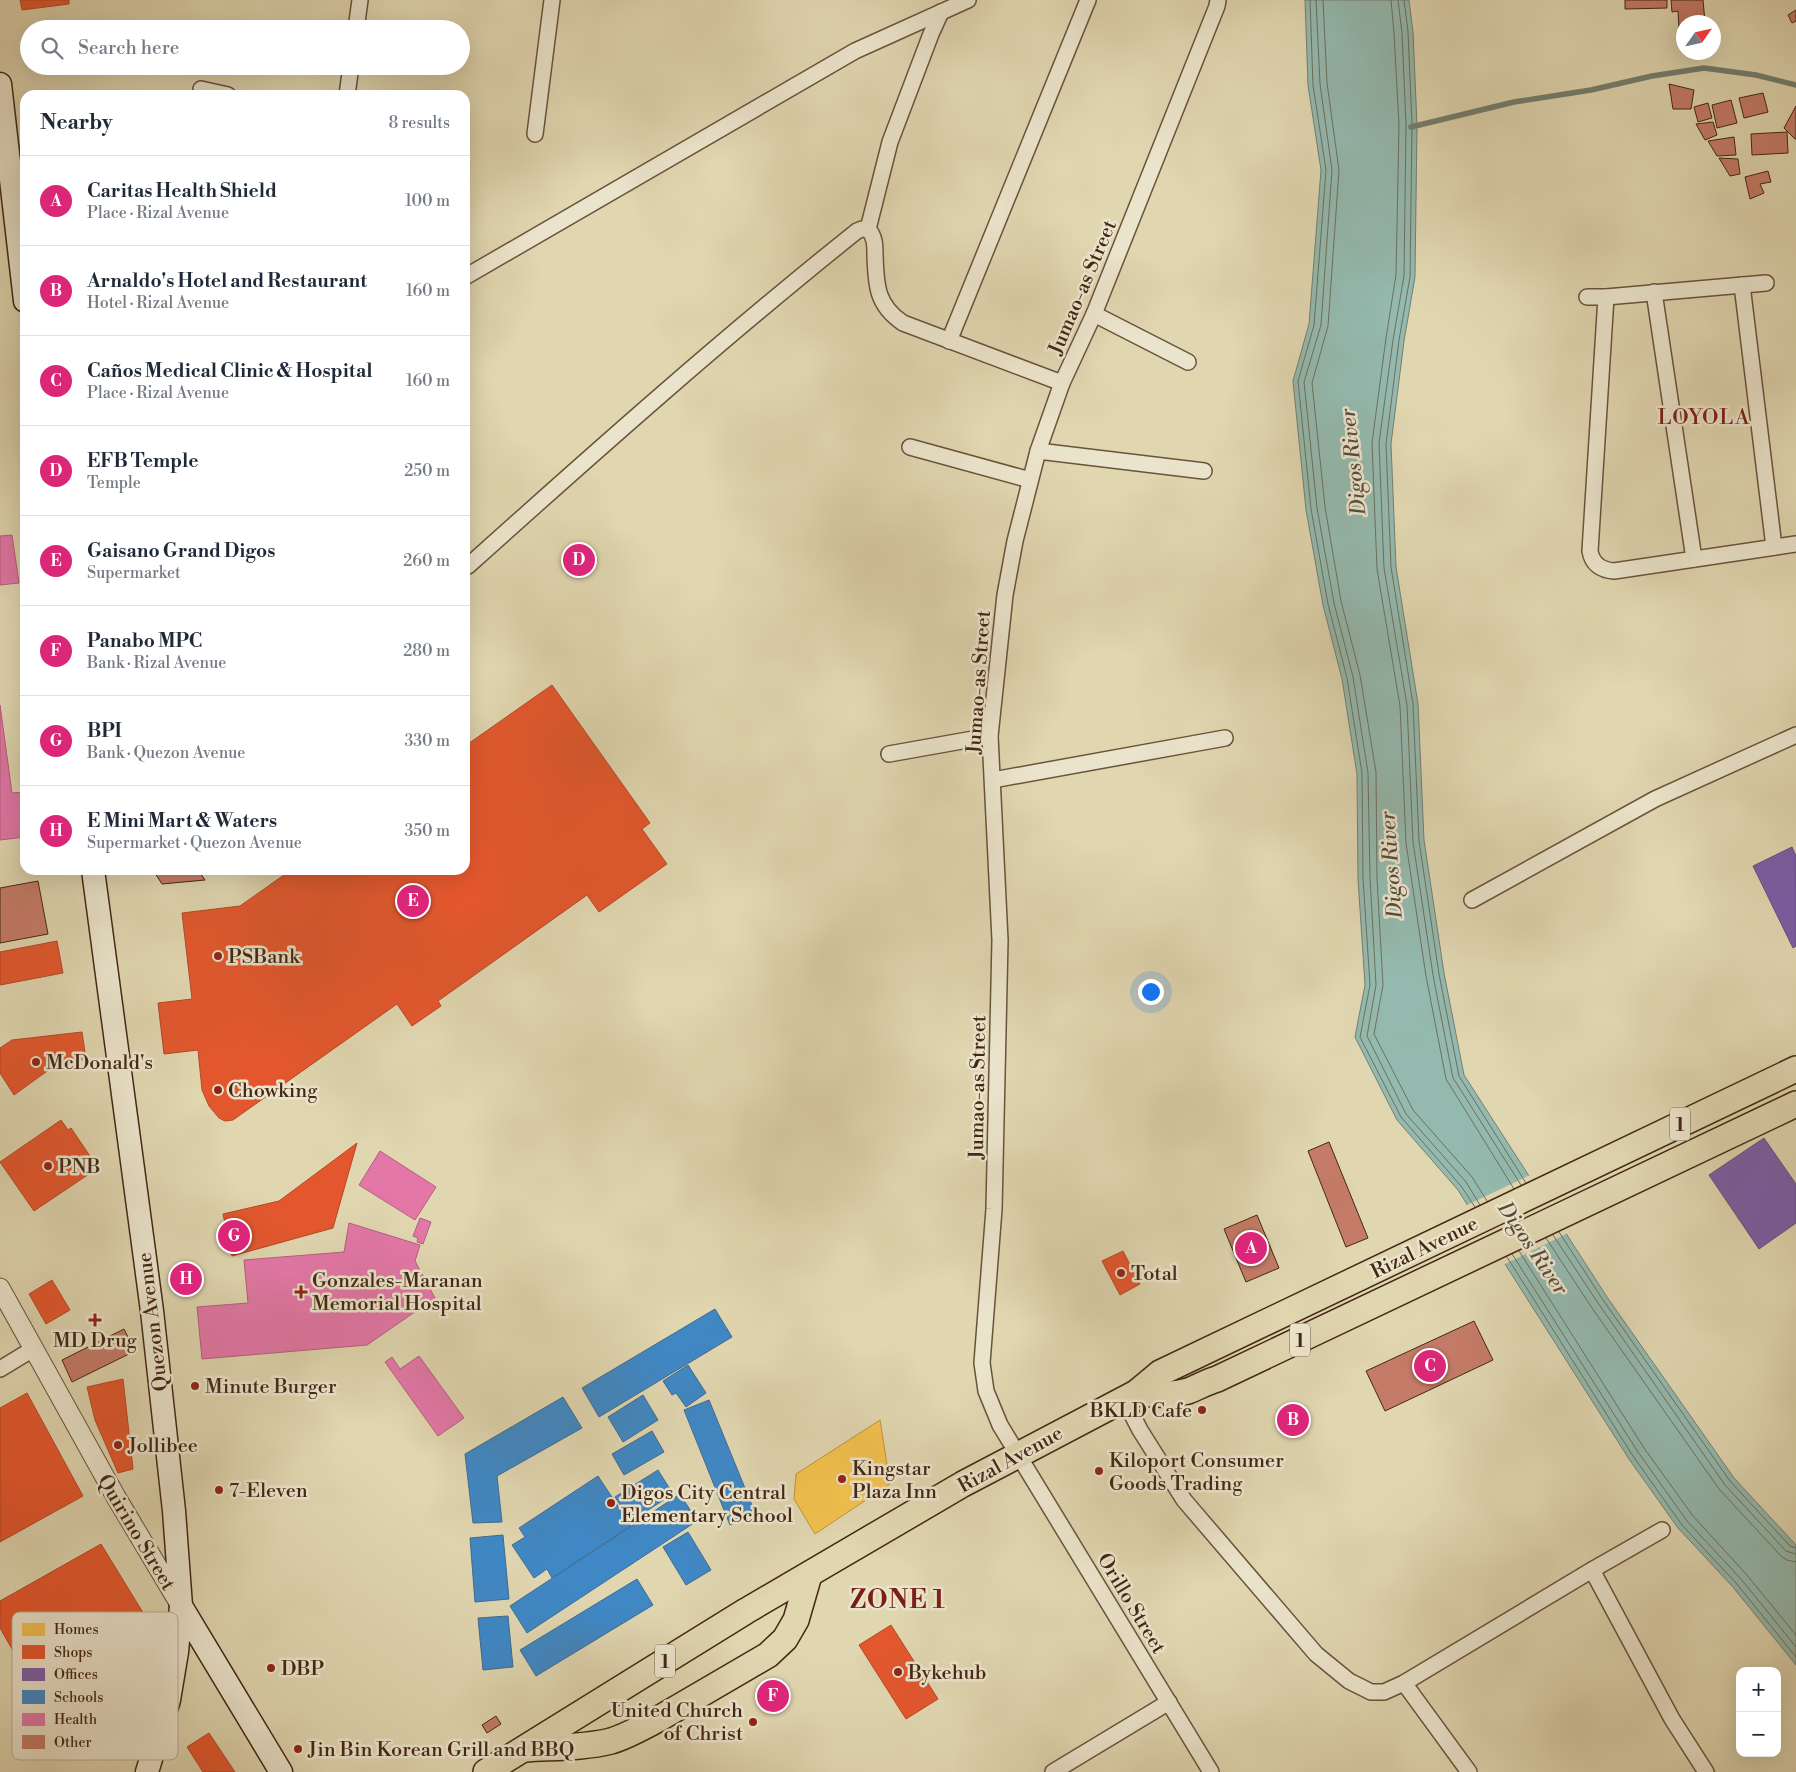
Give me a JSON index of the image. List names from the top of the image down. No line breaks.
{"streets":{"main road":["1","Rizal Avenue","Quezon Avenue","Quirino Street"],"street":["Jumao-as Street","Orillo Street"]},"crossings":[["Jumao-as Street","Rizal Avenue"],["Jumao-as Street","Orillo Street"],["Rizal Avenue","Orillo Street"],["Quezon Avenue","Quirino Street"]],"districts":["LOYOLA","ZONE 1"],"water":["Digos River"],"places":{"other":["PSBank","McDonald's","Chowking","PNB","Total","Minute Burger","BKLD Cafe","Jollibee","Kiloport Consumer Goods Trading","Kingstar Plaza Inn","7-Eleven","Digos City Central Elementary School","DBP","Bykehub","United Church of Christ","Jin Bin Korean Grill and BBQ"],"health":["Gonzales-Maranan Memorial Hospital","MD Drug"]},"legend":["Homes","Shops","Offices","Schools","Health","Other"],"north":"top right","page":{"search":"Search here","heading":["Nearby","8 results"],"list":[{"mark":"A","name":"Caritas Health Shield","note":"Place · Rizal Avenue","value":"100 m"},{"mark":"B","name":"Arnaldo's Hotel and Restaurant","note":"Hotel · Rizal Avenue","value":"160 m"},{"mark":"C","name":"Caños Medical Clinic & Hospital","note":"Place · Rizal Avenue","value":"160 m"},{"mark":"D","name":"EFB Temple","note":"Temple","value":"250 m"},{"mark":"E","name":"Gaisano Grand Digos","note":"Supermarket","value":"260 m"},{"mark":"F","name":"Panabo MPC","note":"Bank · Rizal Avenue","value":"280 m"},{"mark":"G","name":"BPI","note":"Bank · Quezon Avenue","value":"330 m"},{"mark":"H","name":"E Mini Mart & Waters","note":"Supermarket · Quezon Avenue","value":"350 m"}],"pins":["D","E","G","A","H","C","B","F"],"map_buttons":["+","−"]}}
